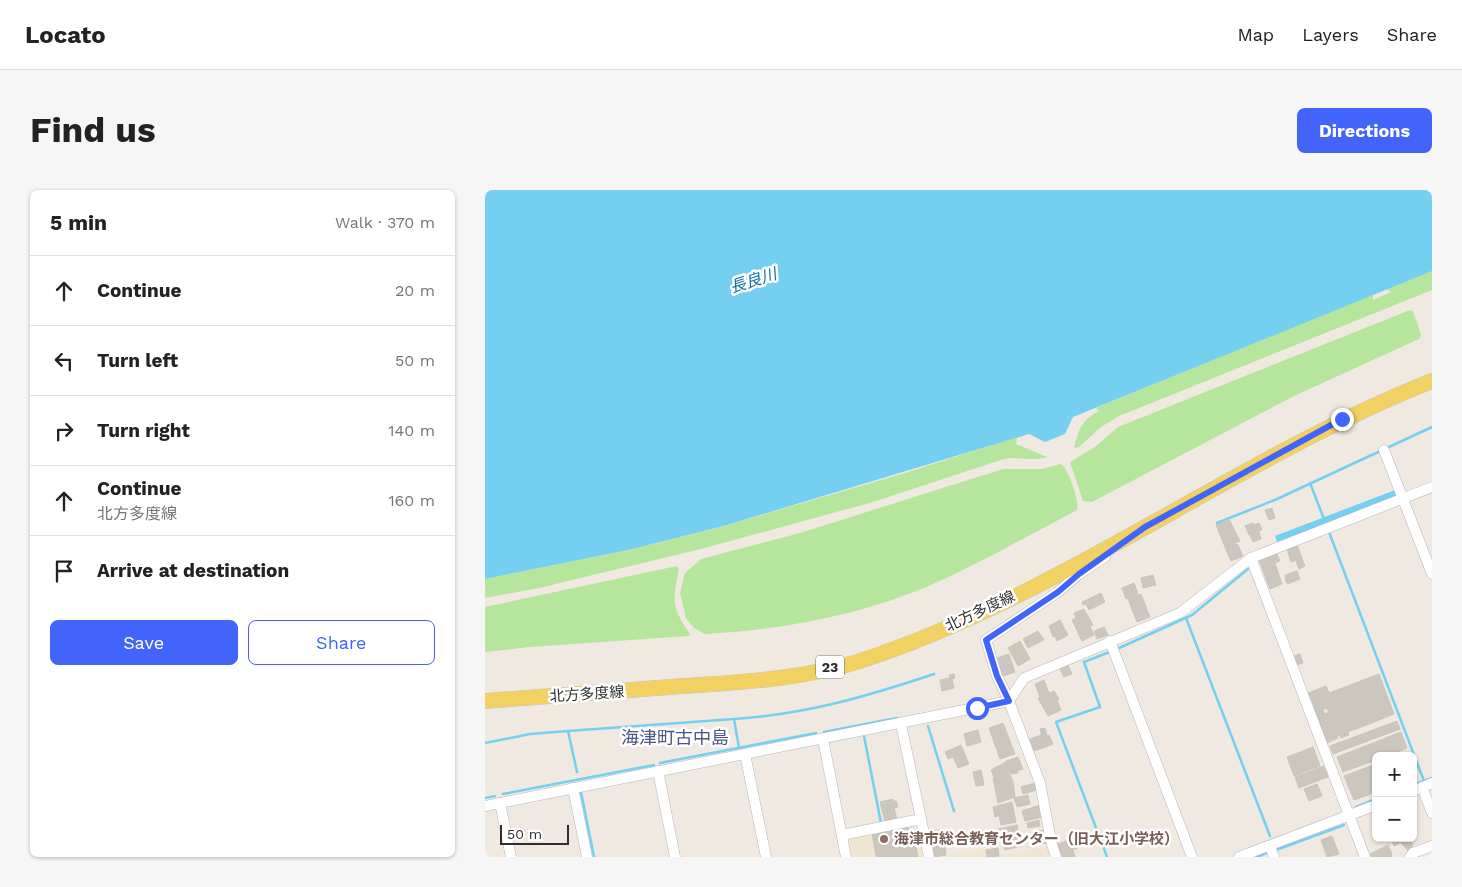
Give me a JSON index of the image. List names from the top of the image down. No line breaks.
{"streets":{"main road":["北方多度線","23"]},"districts":["海津町古中島"],"water":["長良川"],"places":["海津市総合教育センター（旧大江小学校）"],"scale_bar":"50 m","page":{"header":"Locato","nav":["Map","Layers","Share"],"buttons":["Directions",["Save","Share"]],"title":"Find us","heading":["5 min","Walk · 370 m"],"list":[["Continue","20 m"],["Turn left","50 m"],["Turn right","140 m"],["Continue","北方多度線","160 m"],"Arrive at destination"],"map_buttons":["+","−"],"scale":"50 m"}}
